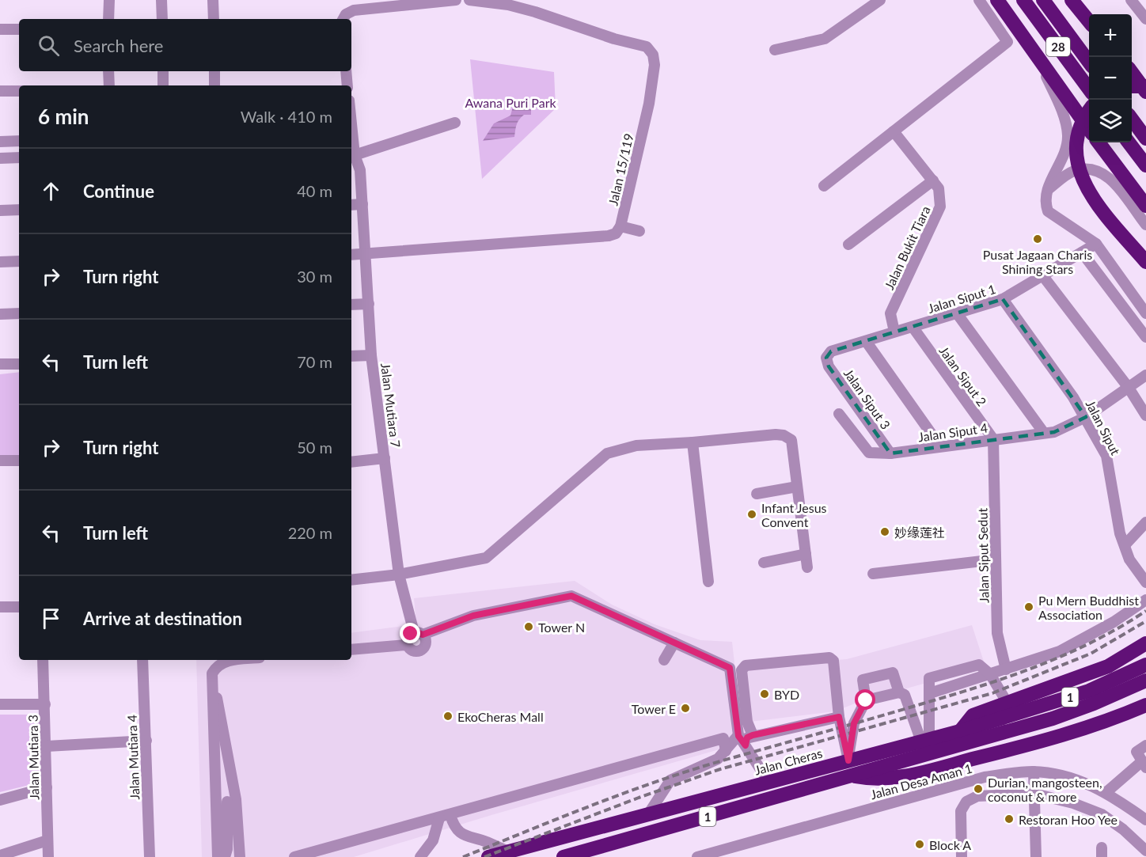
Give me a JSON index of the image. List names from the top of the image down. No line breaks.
{"streets":{"highway":["28","1","Jalan Cheras"],"street":["Jalan 15/119","Jalan Bukit Tiara","Jalan Siput 1","Jalan Siput 2","Jalan Siput 3","Jalan Mutiara 7","Jalan Siput","Jalan Siput 4","Jalan Siput Sedut","Jalan Mutiara 3","Jalan Mutiara 4","Jalan Desa Aman 1"]},"crossings":[["Jalan 15/119","Jalan Mutiara 7"],["Jalan Bukit Tiara","Jalan Siput 1"],["Jalan Siput 1","Jalan Siput 2"],["Jalan Siput 1","Jalan Siput 3"],["Jalan Siput 1","Jalan Siput"],["Jalan Siput 2","Jalan Siput 4"],["Jalan Siput 2","Jalan Siput Sedut"],["Jalan Siput 3","Jalan Siput 4"],["Jalan Siput","Jalan Siput 4"],["Jalan Siput 4","Jalan Siput Sedut"]],"parks":["Awana Puri Park"],"places":["Pusat Jagaan Charis Shining Stars","Infant Jesus Convent","妙缘莲社","Pu Mern Buddhist Association","Tower N","BYD","Tower E","EkoCheras Mall","Durian, mangosteen, coconut & more","Restoran Hoo Yee","Block A"],"page":{"map_buttons":["+","−"],"search":"Search here","heading":["6 min","Walk · 410 m"],"list":[["Continue","40 m"],["Turn right","30 m"],["Turn left","70 m"],["Turn right","50 m"],["Turn left","220 m"],"Arrive at destination"]}}
